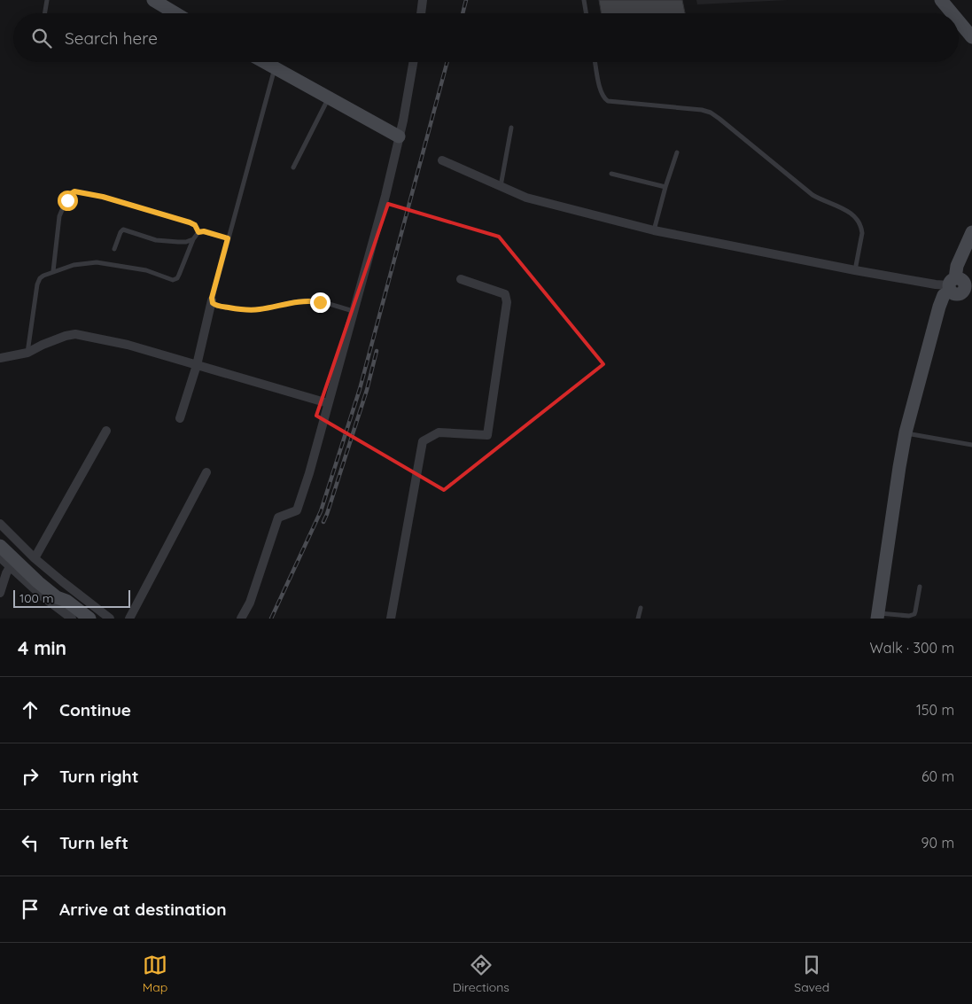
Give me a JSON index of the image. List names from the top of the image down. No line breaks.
{"scale_bar":"100 m","page":{"search":"Search here","scale":"100 m","heading":["4 min","Walk · 300 m"],"list":[["Continue","150 m"],["Turn right","60 m"],["Turn left","90 m"],"Arrive at destination"],"nav":["Map","Directions","Saved"]}}
